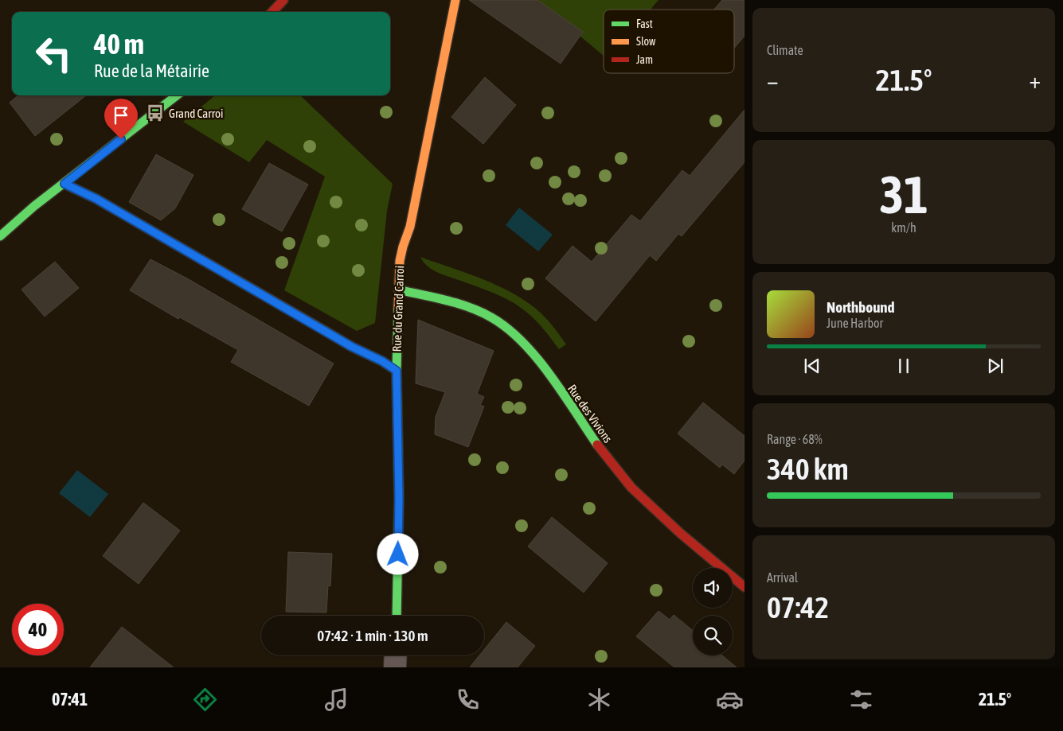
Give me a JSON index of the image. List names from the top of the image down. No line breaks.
{"streets":{"street":["Rue du Grand Carroi","Rue des Vivions"]},"crossings":[["Rue du Grand Carroi","Rue des Vivions"]],"places":{"bus stop":["Grand Carroi"]},"legend":["Fast","Slow","Jam"],"page":{"tile":["Climate",["31","km/h"],["Range · 68%","340 km"],["Arrival","07:42"]],"turn":["40 m","Rue de la Métairie"],"heat":["−","21.5°","+"],"song":["Northbound","June Harbor"],"limit":"40","trip":"07:42 · 1 min · 130 m","tabs":["07:41","21.5°"]}}
